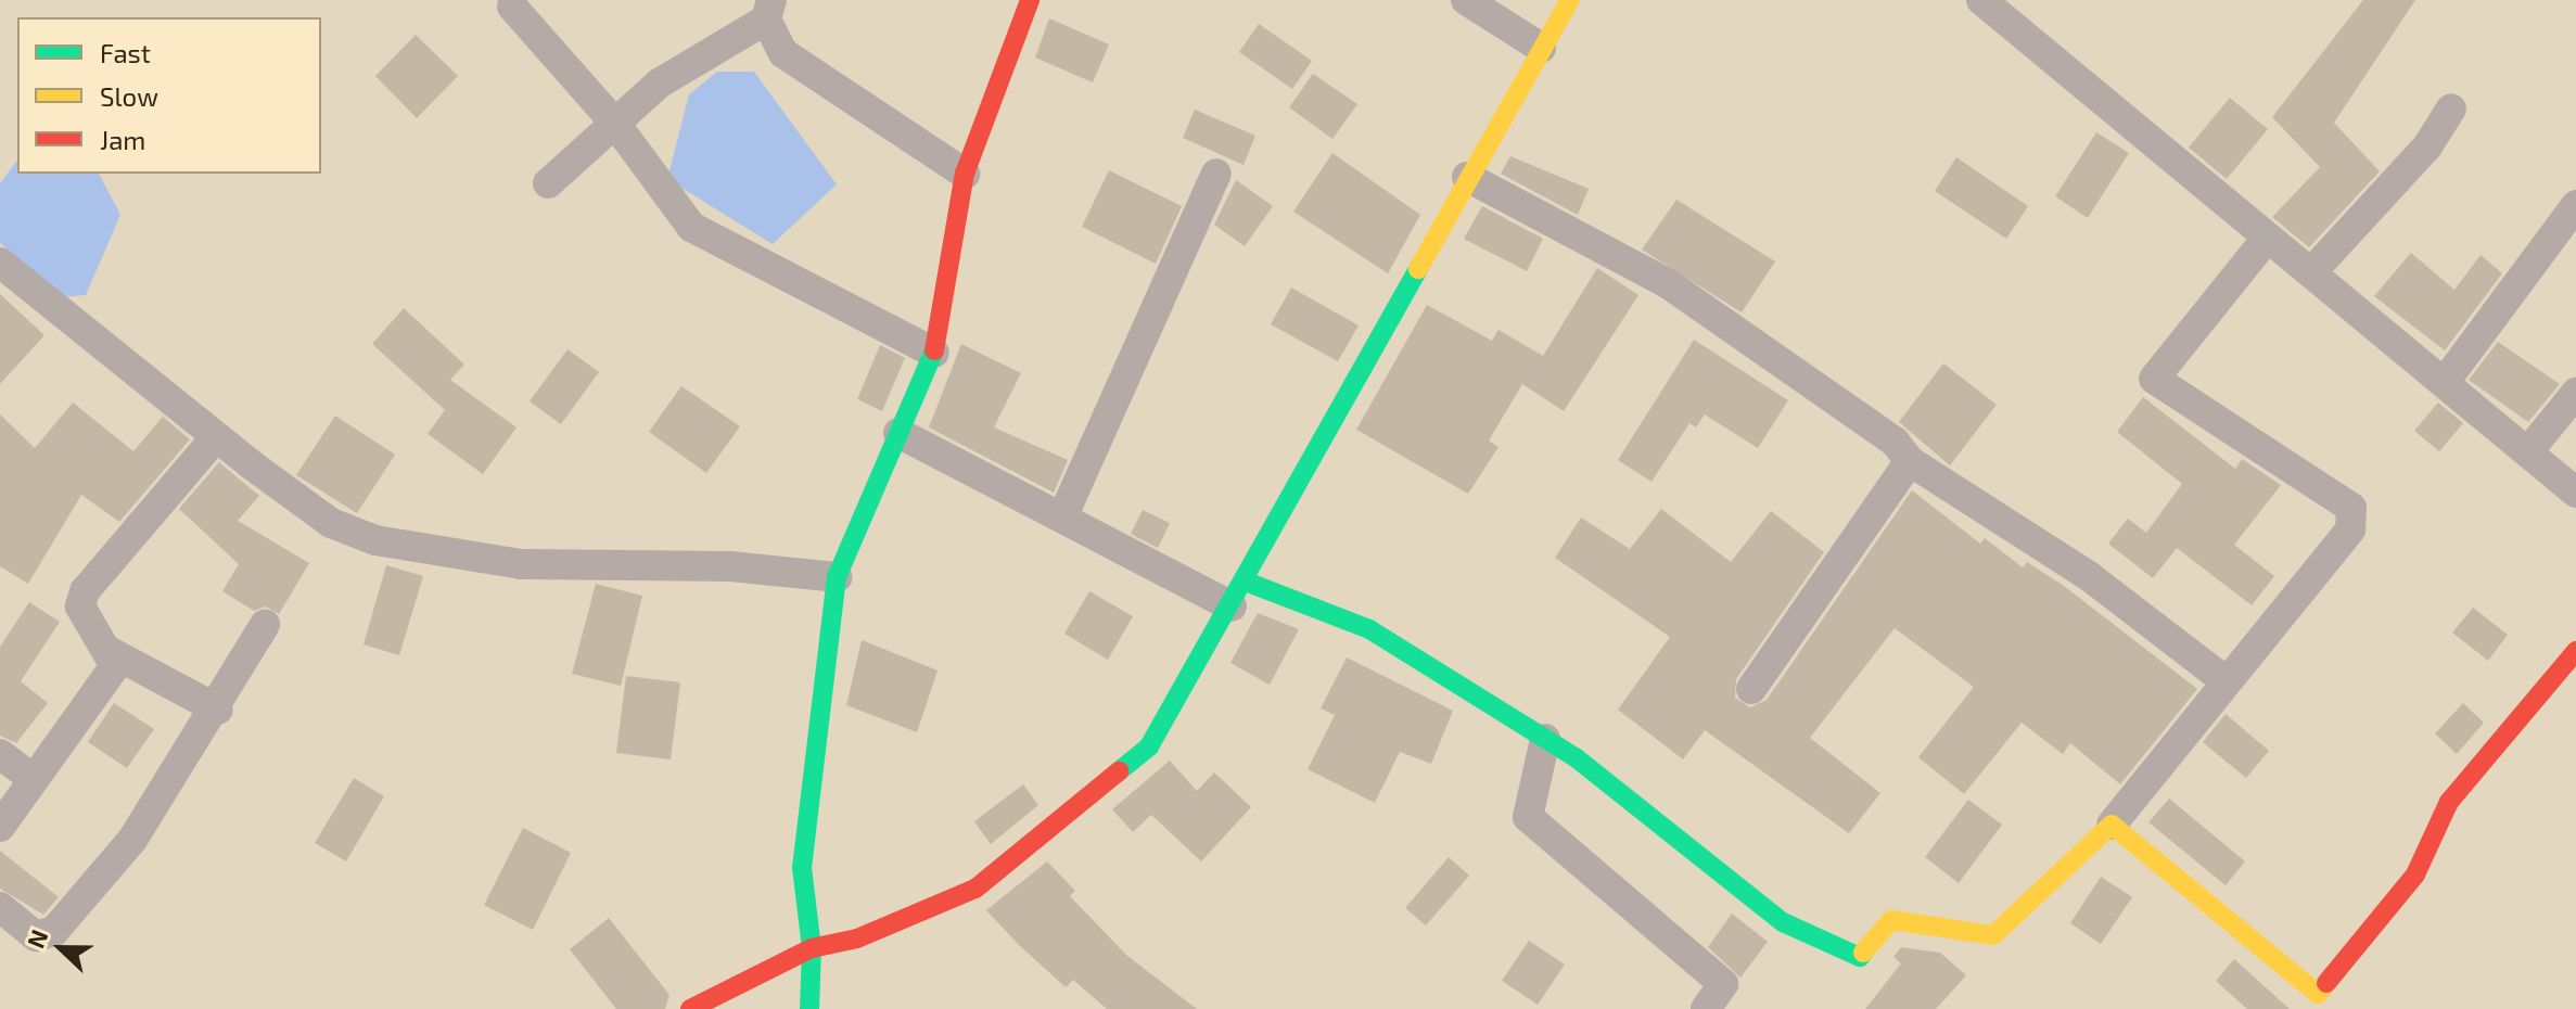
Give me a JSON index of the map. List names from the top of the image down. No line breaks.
{"legend":["Fast","Slow","Jam"],"north":"left"}
